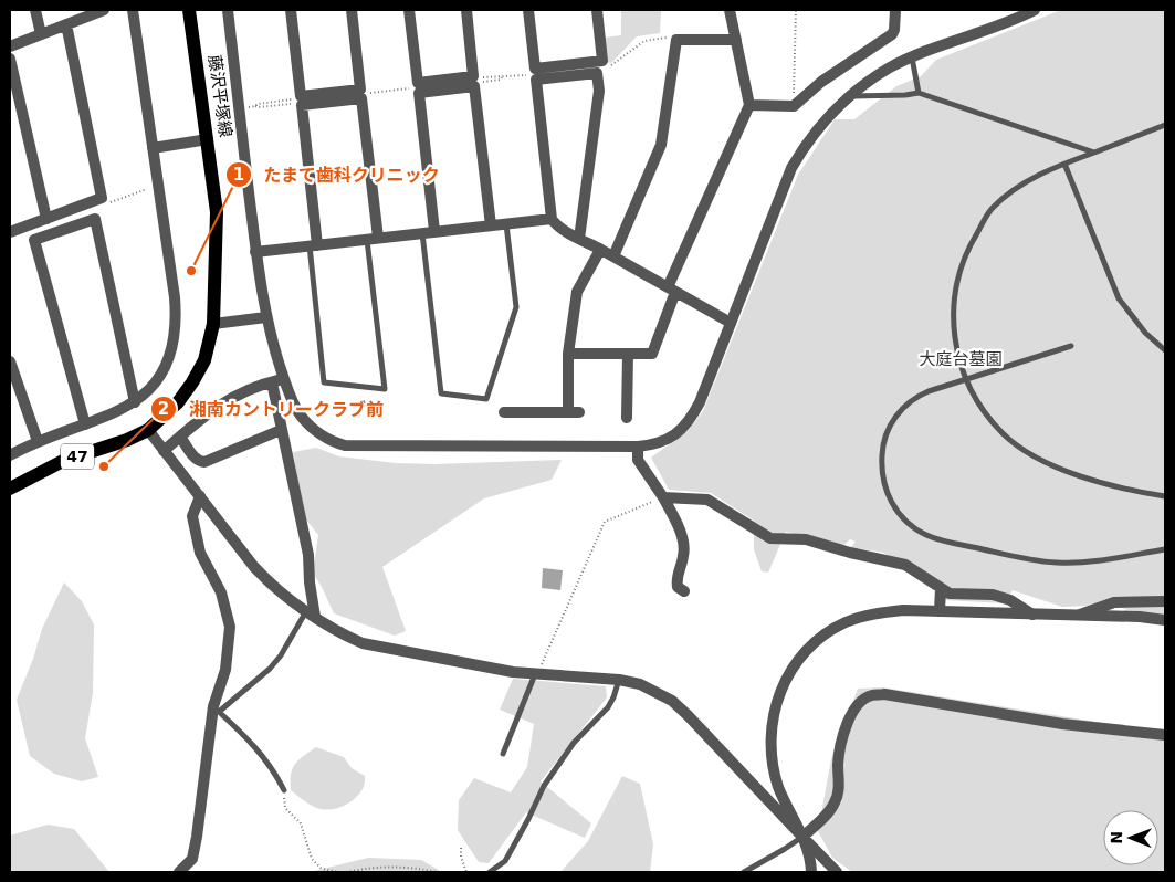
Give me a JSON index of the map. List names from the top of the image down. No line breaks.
{"streets":{"main road":["藤沢平塚線","47"]},"crossings":[["藤沢平塚線","47"]],"parks":["大庭台墓園"],"places":["たまて歯科クリニック","湘南カントリークラブ前"],"north":"left"}
